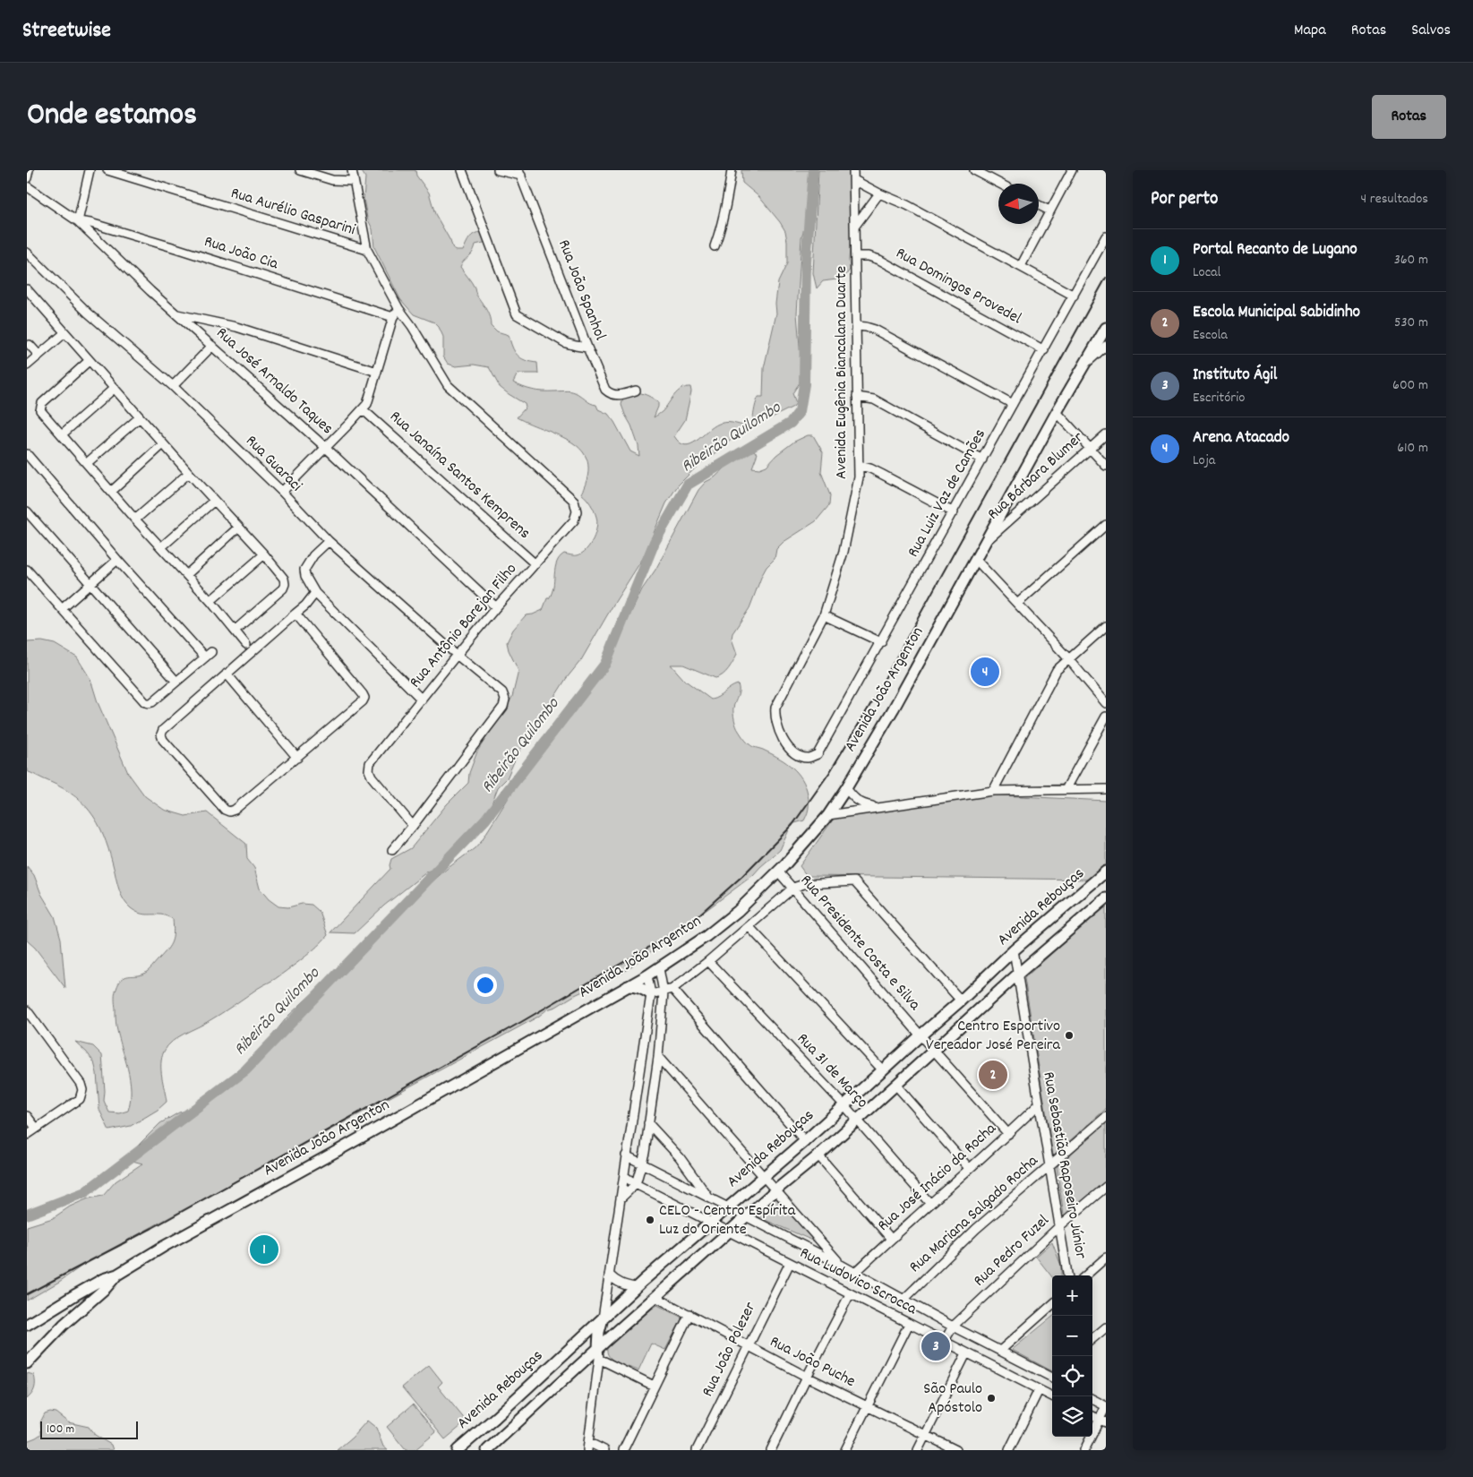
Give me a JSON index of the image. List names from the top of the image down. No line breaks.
{"streets":{"main road":["Avenida João Argenton","Avenida Rebouças"],"street":["Rua Aurélio Gasparini","Rua João Cia","Rua Domingos Provedel","Rua João Spanhol","Avenida Eugênia Biancalana Duarte","Rua José Arnaldo Taques","Rua Guaraci","Rua Janaína Santos Kemprens","Rua Bárbara Blumer","Rua Luiz Vaz de Camões","Rua Antônio Barejan Filho","Rua Presidente Costa e Silva","Rua 31 de Março","Rua Sebastião Raposeiro Júnior","Rua José Inácio da Rocha","Rua Mariana Salgado Rocha","Rua Pedro Fuzel","Rua Ludovico Scrocca","Rua João Polezer","Rua João Puche"]},"crossings":[["Rua João Cia","Rua José Arnaldo Taques"],["Rua Domingos Provedel","Avenida Eugênia Biancalana Duarte"],["Rua Domingos Provedel","Rua Luiz Vaz de Camões"],["Avenida Eugênia Biancalana Duarte","Rua Luiz Vaz de Camões"],["Rua José Arnaldo Taques","Rua Antônio Barejan Filho"],["Rua Guaraci","Rua Antônio Barejan Filho"],["Rua Janaína Santos Kemprens","Rua Antônio Barejan Filho"],["Rua Bárbara Blumer","Avenida João Argenton"],["Avenida João Argenton","Rua Presidente Costa e Silva"],["Avenida Rebouças","Rua Presidente Costa e Silva"],["Avenida Rebouças","Rua 31 de Março"],["Avenida Rebouças","Rua Sebastião Raposeiro Júnior"],["Avenida Rebouças","Rua Ludovico Scrocca"],["Rua Presidente Costa e Silva","Rua José Inácio da Rocha"],["Rua 31 de Março","Rua José Inácio da Rocha"],["Rua Sebastião Raposeiro Júnior","Rua José Inácio da Rocha"],["Rua Sebastião Raposeiro Júnior","Rua Mariana Salgado Rocha"],["Rua Sebastião Raposeiro Júnior","Rua Pedro Fuzel"],["Rua José Inácio da Rocha","Rua Ludovico Scrocca"],["Rua Mariana Salgado Rocha","Rua Ludovico Scrocca"],["Rua Pedro Fuzel","Rua Ludovico Scrocca"],["Rua Ludovico Scrocca","Rua João Polezer"],["Rua João Polezer","Rua João Puche"]],"water":["Ribeirão Quilombo"],"places":["Centro Esportivo Vereador José Pereira","CELO - Centro Espírita Luz do Oriente","São Paulo Apóstolo"],"scale_bar":"100 m","north":"left","page":{"header":"Streetwise","nav":["Mapa","Rotas","Salvos"],"title":"Onde estamos","buttons":"Rotas","heading":["Por perto","4 resultados"],"list":[{"mark":"1","name":"Portal Recanto de Lugano","note":"Local","value":"360 m"},{"mark":"2","name":"Escola Municipal Sabidinho","note":"Escola","value":"530 m"},{"mark":"3","name":"Instituto Ágil","note":"Escritório","value":"600 m"},{"mark":"4","name":"Arena Atacado","note":"Loja","value":"610 m"}],"pins":["4","2","1","3"],"map_buttons":["+","−"],"scale":"100 m"}}
